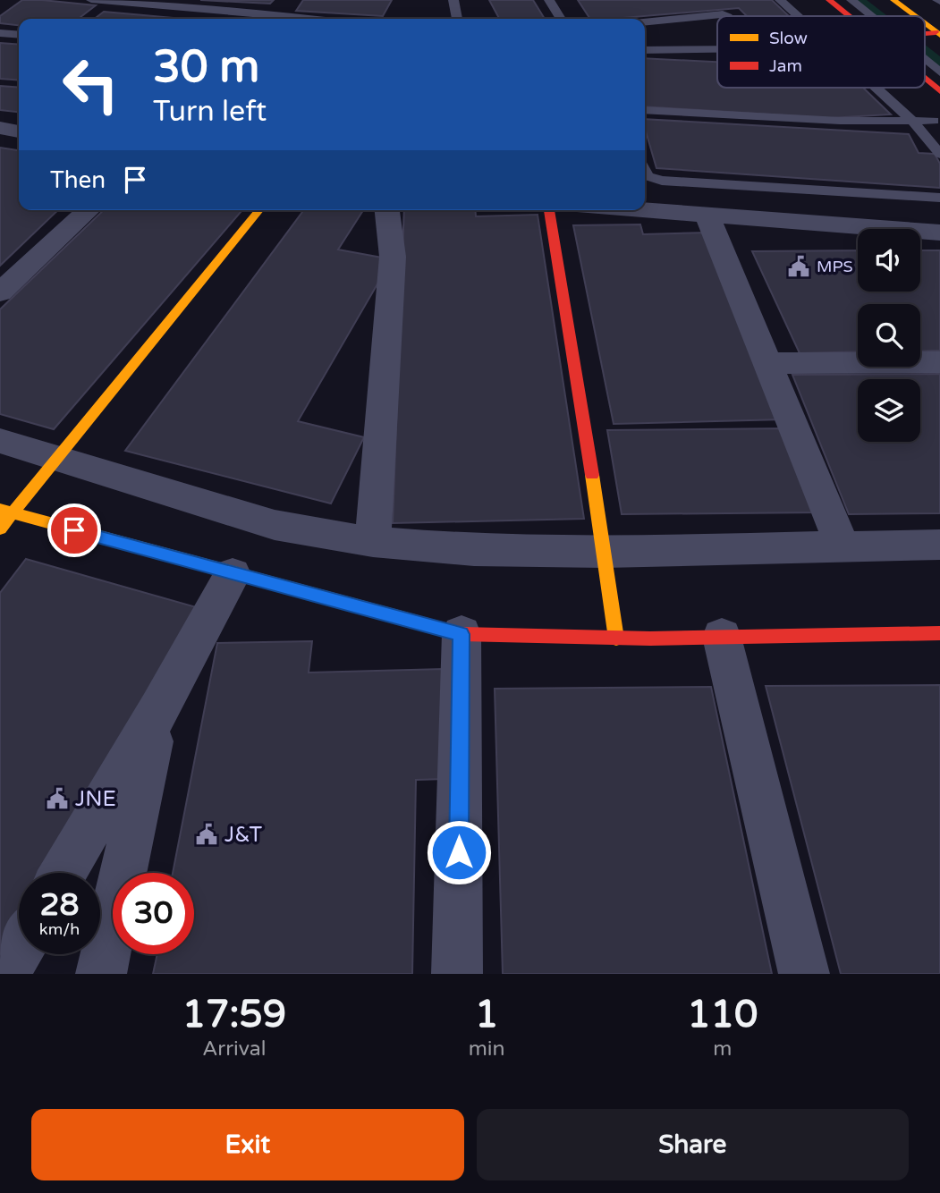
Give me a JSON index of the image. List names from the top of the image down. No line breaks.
{"places":{"public building":["MPS","JNE","J&T"]},"legend":["Slow","Jam"],"page":{"turn":["30 m","Turn left"],"then":"Then","speed":"28 km/h","limit":"30","eta":["17:59","Arrival","1","min","110","m"],"buttons":["Exit","Share"]}}
